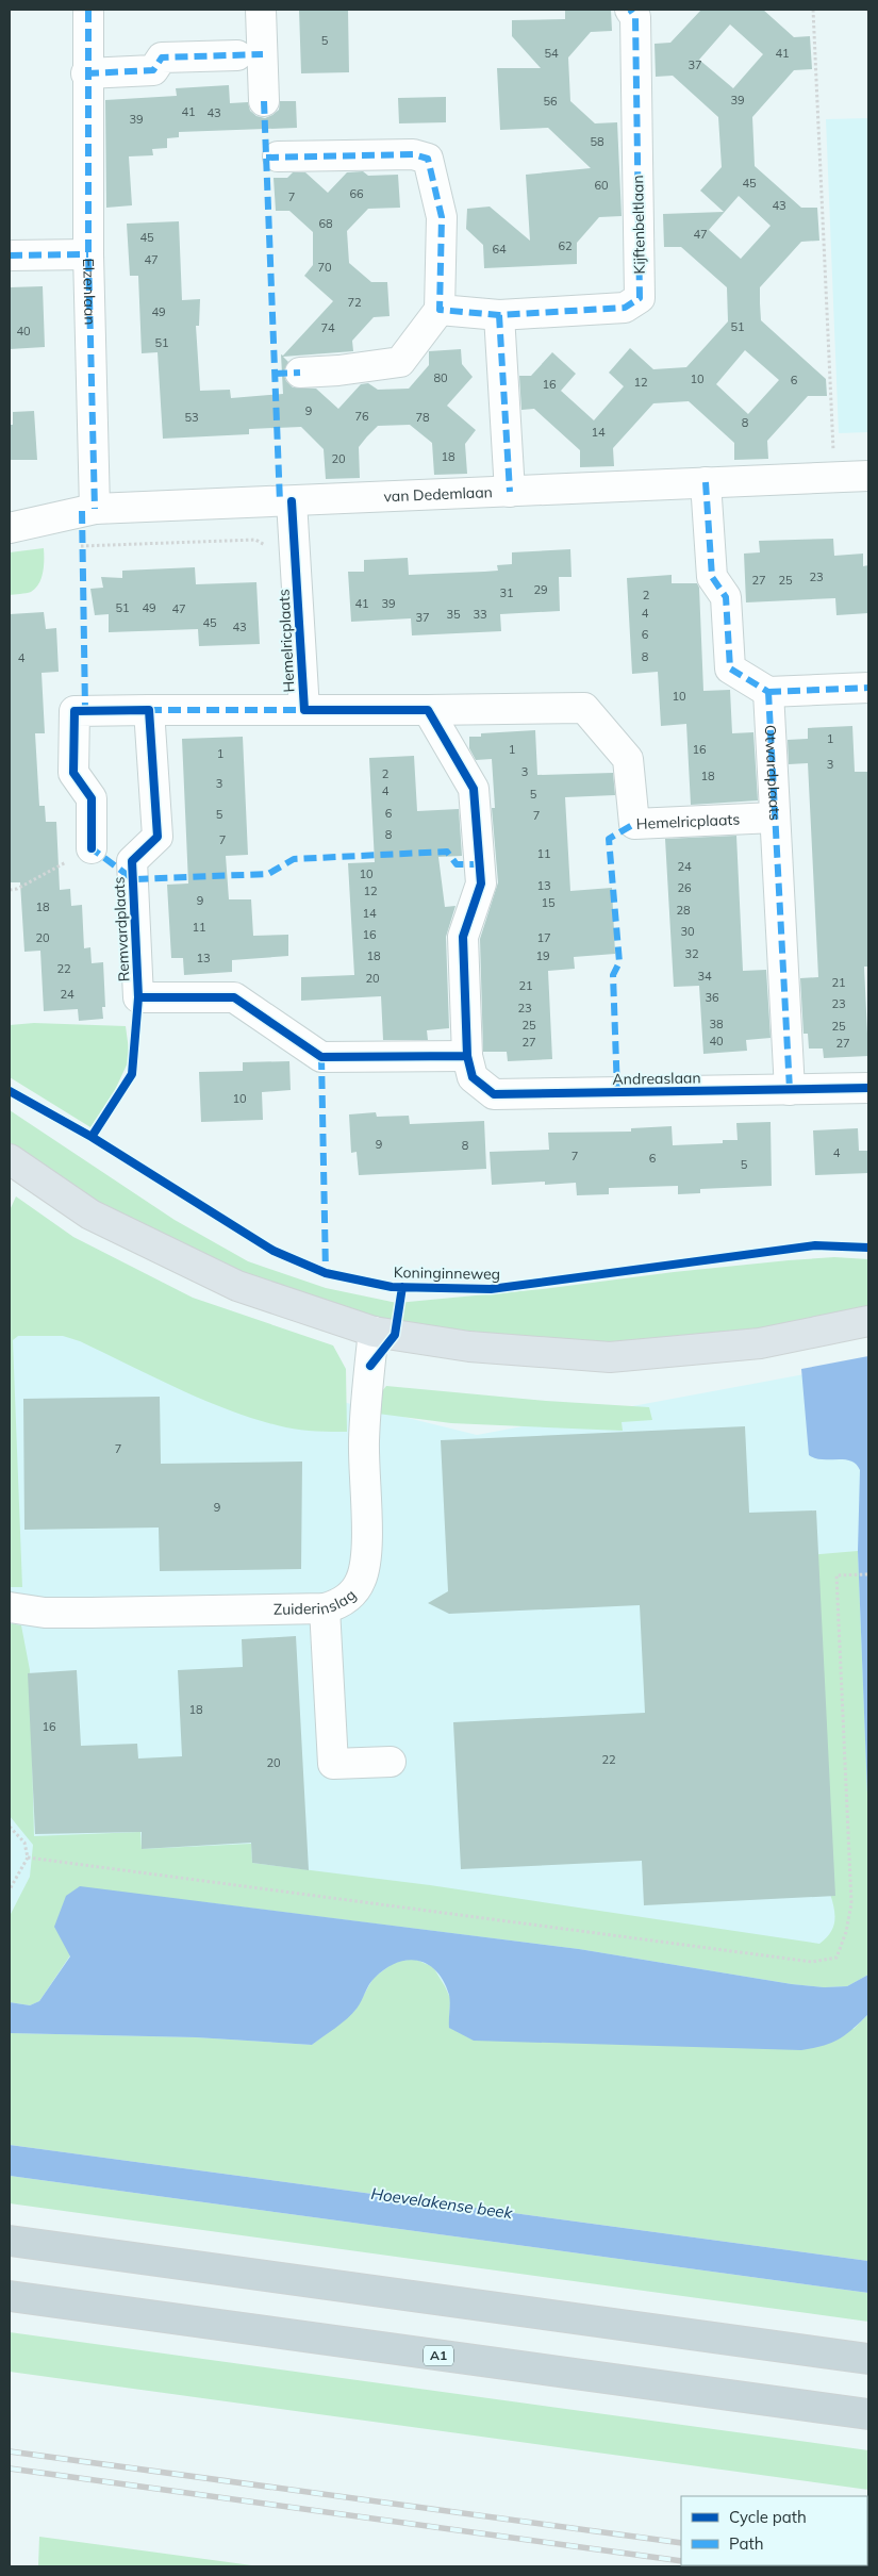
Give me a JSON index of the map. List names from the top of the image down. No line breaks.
{"streets":{"highway":["A1"],"street":["Kijftenbeltlaan","Elzenlaan","van Dedemlaan","Hemelricplaats","Otwardplaats","Remvardplaats","Andreaslaan","Zuiderinslag"],"cycle path":["Koninginneweg"]},"crossings":[["Elzenlaan","van Dedemlaan"],["van Dedemlaan","Hemelricplaats"],["Hemelricplaats","Otwardplaats"],["Otwardplaats","Andreaslaan"],["Remvardplaats","Andreaslaan"]],"water":["Hoevelakense beek"],"house_numbers":["5","54","41","37","39","56","41","43","39","58","45","60","66","7","43","68","47","45","62","64","47","70","72","49","51","74","40","51","80","10","6","12","16","9","76","53","78","8","14","18","20","23","27","25","29","31","2","41","39","51","49","47","4","35","33","37","45","43","6","8","4","10","1","1","16","1","3","3","2","18","3","4","5","6","5","7","8","7","11","24","10","13","26","12","9","15","18","28","14","11","30","16","20","17","32","18","19","13","22","34","20","21","21","24","36","23","23","38","25","25","40","27","27","10","9","8","4","7","6","5","7","9","18","16","22","20"],"legend":["Cycle path","Path"]}
